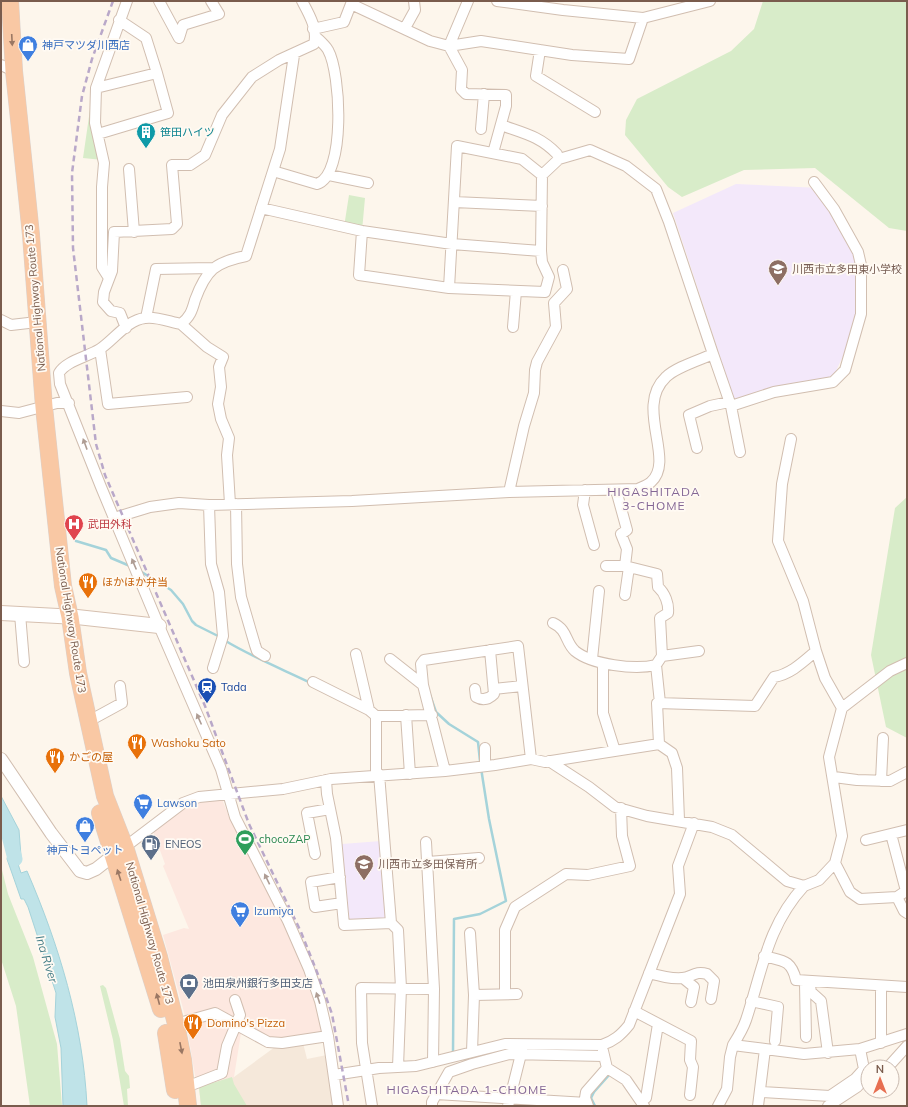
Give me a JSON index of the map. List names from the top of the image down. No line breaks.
{"streets":{"highway":["National Highway Route 173"]},"districts":["HIGASHITADA 3-CHOME","HIGASHITADA 1-CHOME"],"water":["Ina River"],"places":{"shop":["神戸マツダ川西店","神戸トヨペット"],"building":["笹田ハイツ"],"school or university":["川西市立多田東小学校","川西市立多田保育所"],"hospital":["武田外科"],"restaurant":["ほかほか弁当","Washoku Sato","かごの屋","Domino's Pizza"],"station":["Tada"],"supermarket":["Lawson","Izumiya"],"sports":["chocoZAP"],"fuel station":["ENEOS"],"bank":["池田泉州銀行多田支店"]},"north":"top"}
